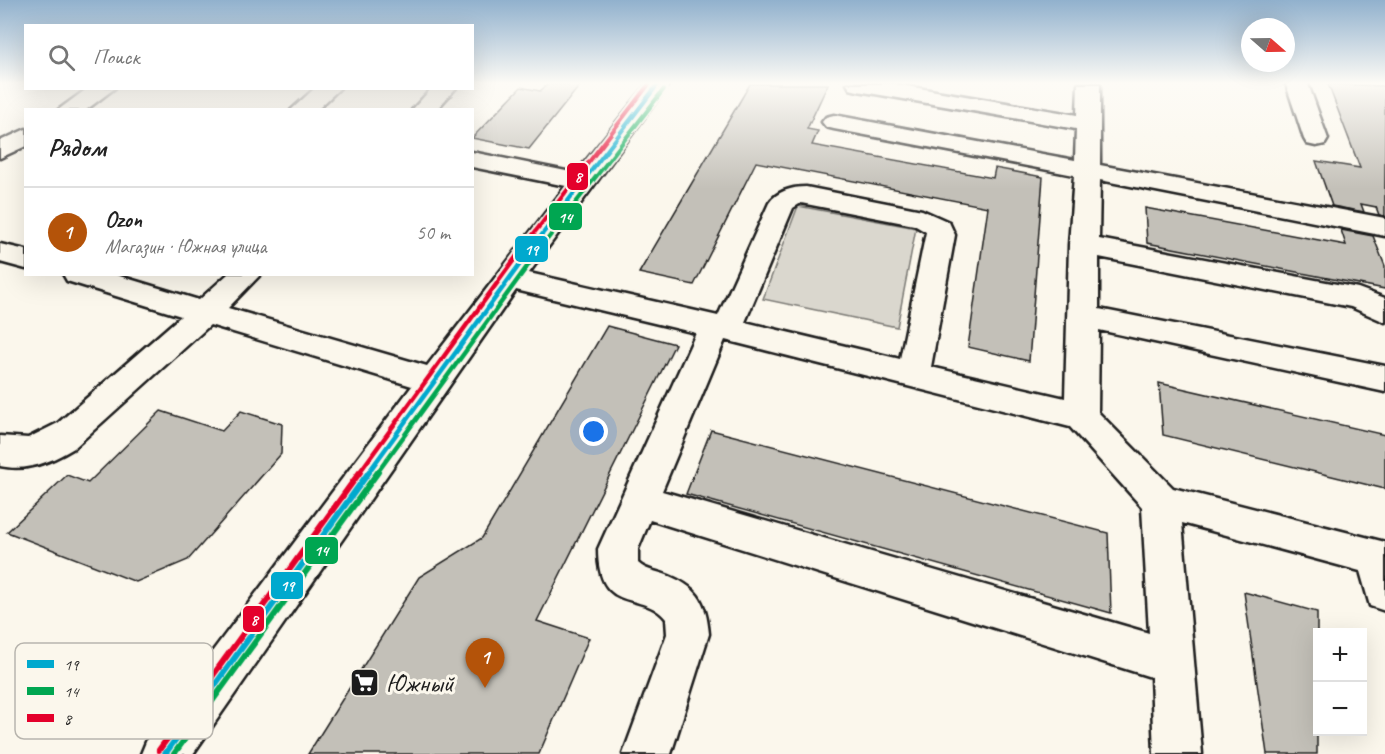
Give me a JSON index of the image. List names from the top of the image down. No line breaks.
{"places":{"supermarket":["Южный"]},"lines":["transit line 19","transit line 14","transit line 8"],"legend":["19","14","8"],"north":"right","page":{"search":"Поиск","heading":"Рядом","list":[{"mark":"1","name":"Ozon","note":"Магазин · Южная улица","value":"50 m"}],"map_buttons":["+","−"],"pins":"1"}}
